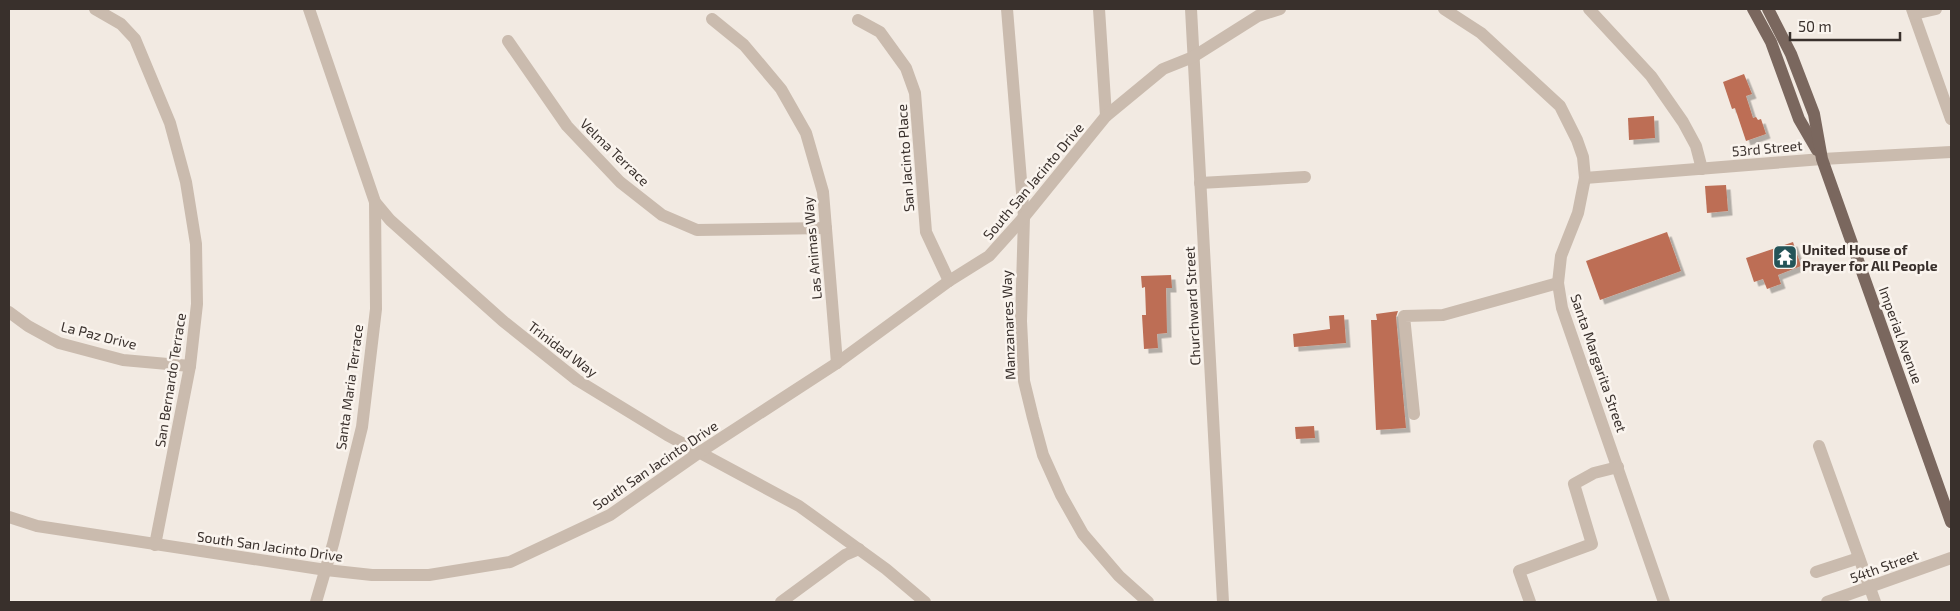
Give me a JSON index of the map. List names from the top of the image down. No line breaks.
{"streets":{"main road":["Imperial Avenue"],"street":["53rd Street","Velma Terrace","San Jacinto Place","South San Jacinto Drive","Las Animas Way","Churchward Street","Manzanares Way","La Paz Drive","Trinidad Way","Santa Margarita Street","San Bernardo Terrace","Santa Maria Terrace","54th Street"]},"crossings":[["53rd Street","Imperial Avenue"],["53rd Street","Santa Margarita Street"],["Velma Terrace","Las Animas Way"],["San Jacinto Place","South San Jacinto Drive"],["South San Jacinto Drive","Las Animas Way"],["South San Jacinto Drive","Churchward Street"],["South San Jacinto Drive","Manzanares Way"],["South San Jacinto Drive","Trinidad Way"],["South San Jacinto Drive","San Bernardo Terrace"],["South San Jacinto Drive","Santa Maria Terrace"],["La Paz Drive","San Bernardo Terrace"],["Trinidad Way","Santa Maria Terrace"]],"places":{"temple":["United House of Prayer for All People"]},"scale_bar":"50 m"}
